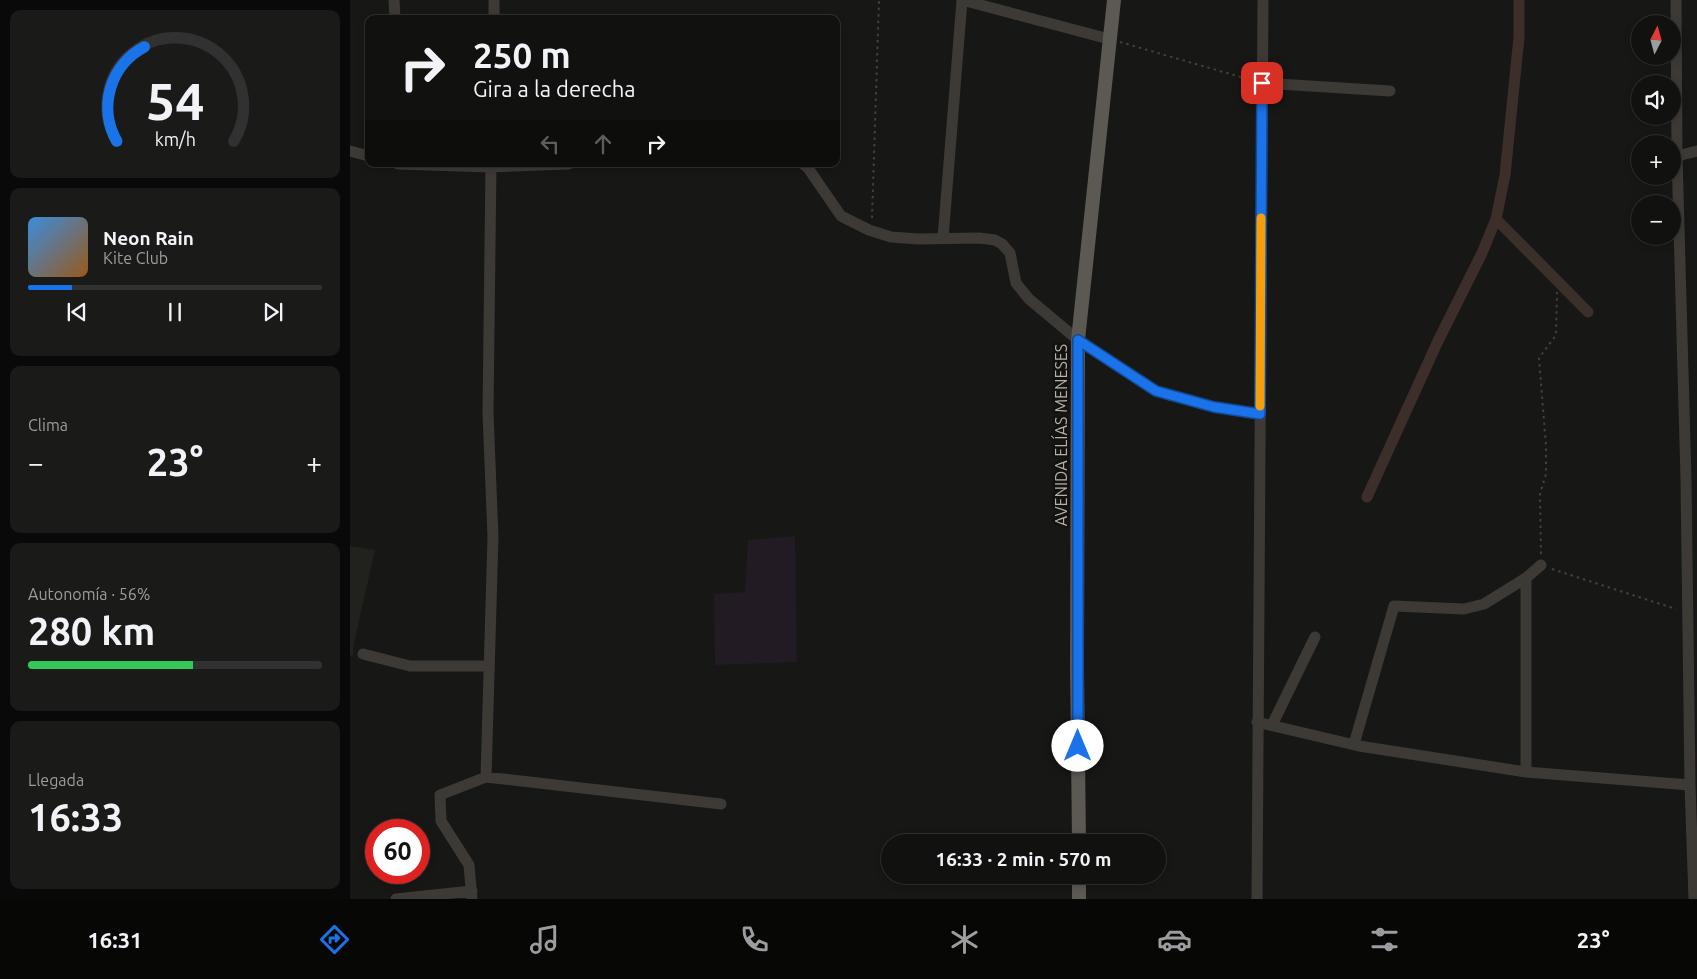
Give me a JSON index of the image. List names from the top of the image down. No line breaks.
{"streets":{"main road":["AVENIDA ELÍAS MENESES"]},"north":"top","page":{"map_buttons":["+","−"],"turn":["250 m","Gira a la derecha"],"song":["Neon Rain","Kite Club"],"tile":["Clima",["Autonomía · 56%","280 km"],["Llegada","16:33"]],"heat":["−","23°","+"],"limit":"60","trip":"16:33 · 2 min · 570 m","tabs":["16:31","23°"],"gauge":["54","km/h"]}}
